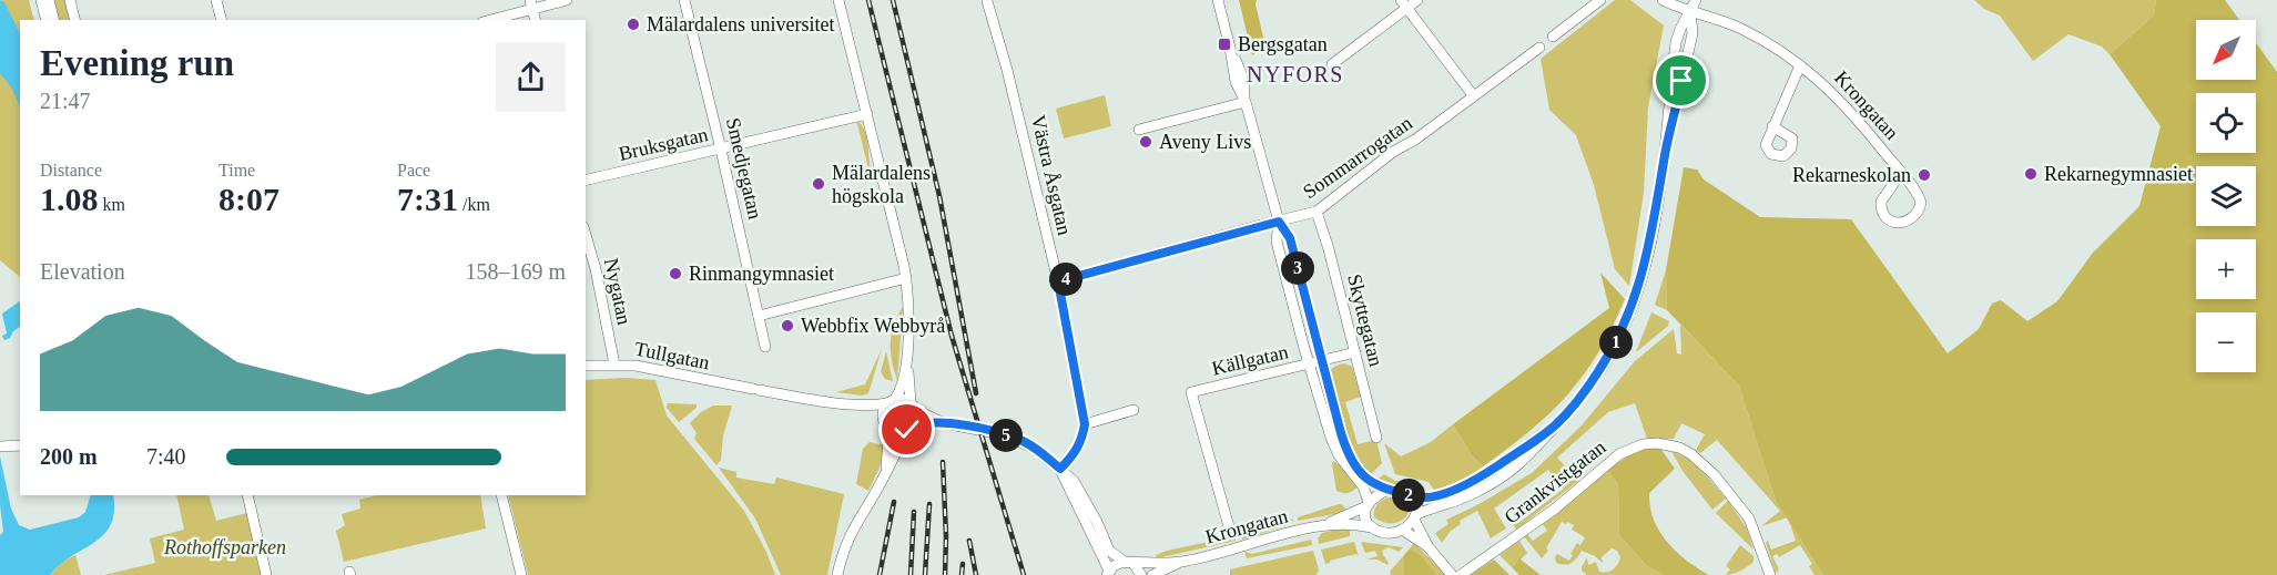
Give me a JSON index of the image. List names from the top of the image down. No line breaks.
{"streets":{"street":["Krongatan","Bruksgatan","Sommarrogatan","Smedjegatan","Västra Åsgatan","Nygatan","Skyttegatan","Tullgatan","Källgatan","Grankvistgatan"]},"crossings":[["Bruksgatan","Smedjegatan"],["Sommarrogatan","Västra Åsgatan"],["Sommarrogatan","Skyttegatan"],["Nygatan","Tullgatan"],["Skyttegatan","Källgatan"]],"districts":["NYFORS"],"parks":["Rothoffsparken"],"places":{"other":["Mälardalens universitet","Aveny Livs","Rekarnegymnasiet","Rekarneskolan","Mälardalens högskola","Rinmangymnasiet","Webbfix Webbyrå"],"transit":["Bergsgatan"]},"north":"bottom left","page":{"map_buttons":["+","−"],"heading":["Evening run","21:47"],"stats":[["Distance","1.08 km"],["Time","8:07"],["Pace","7:31 /km"]],"chart":["Elevation","158–169 m"],"pins":["3","4","1","5","2"],"list":[{"name":"200 m","note":"7:40"}]}}
